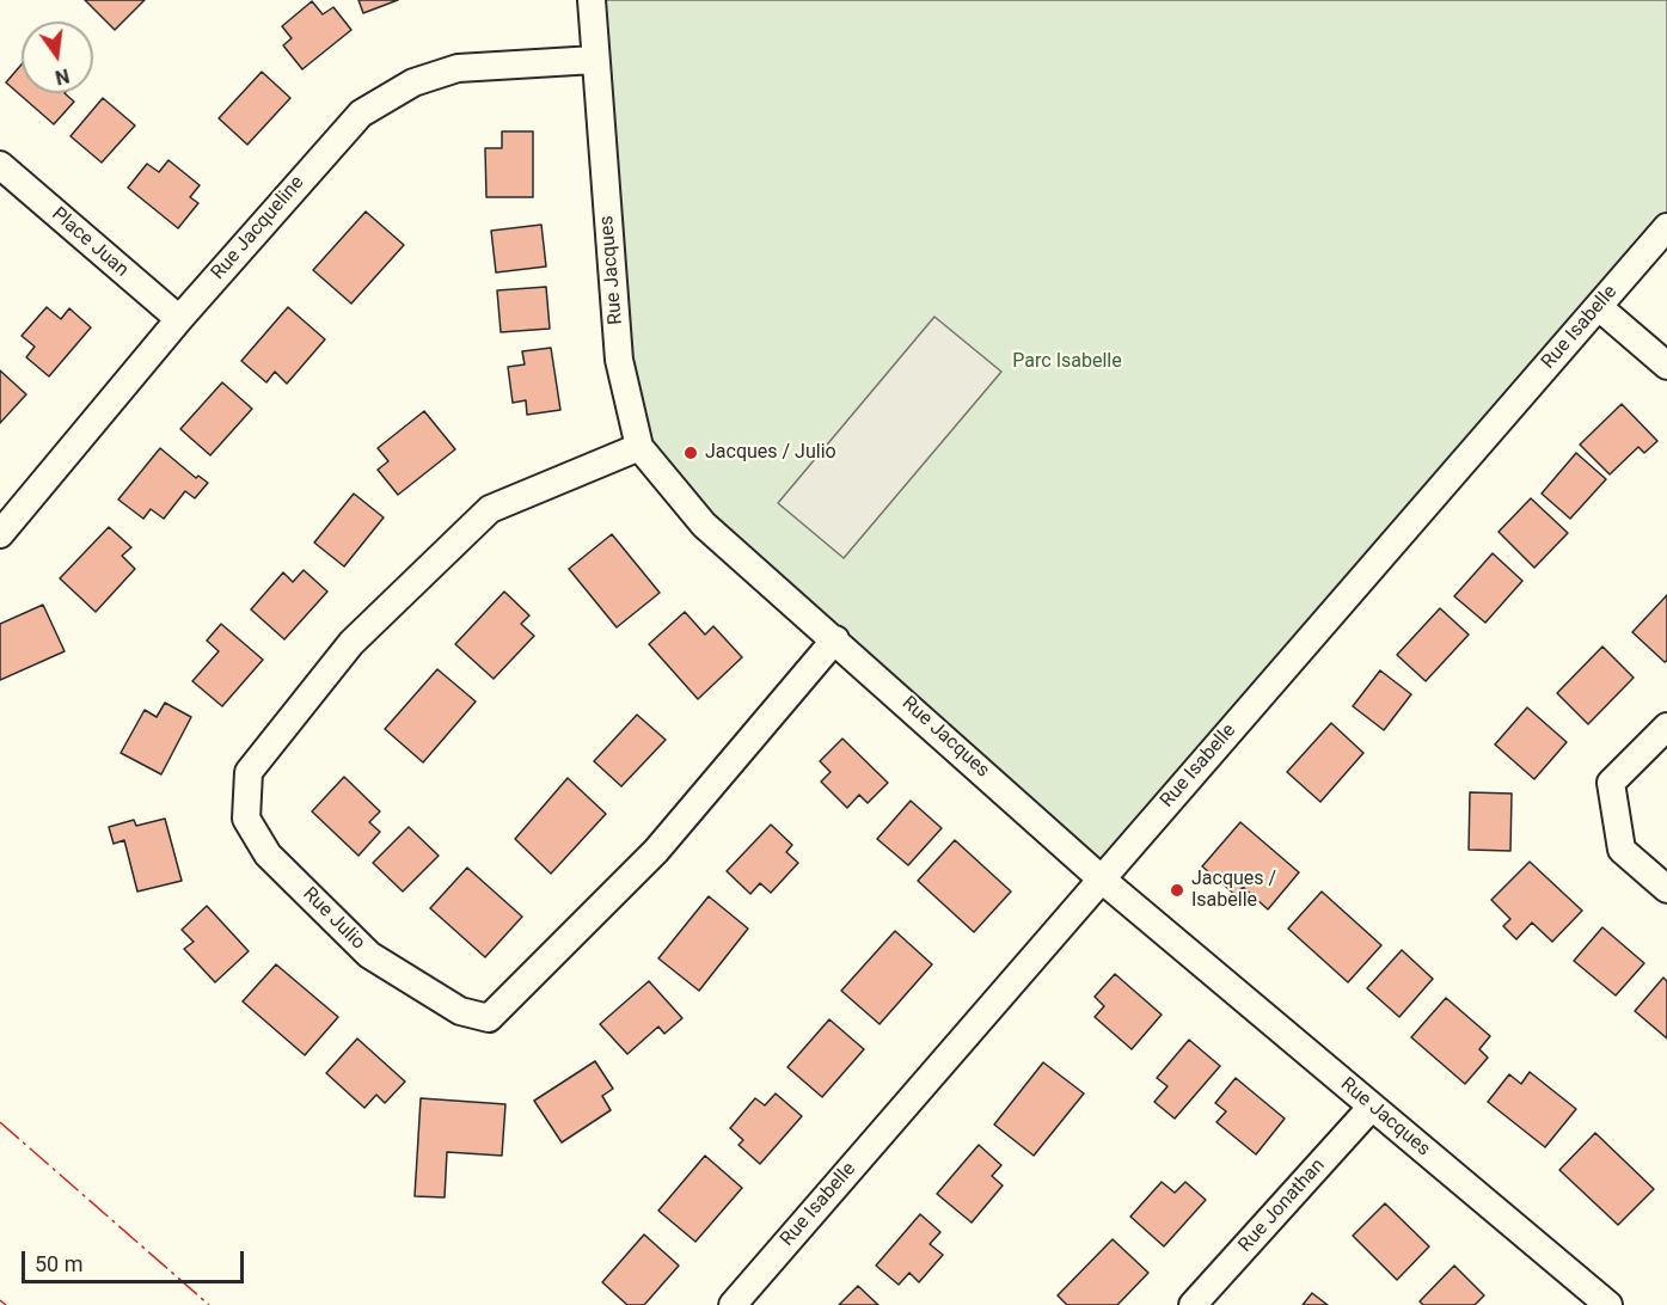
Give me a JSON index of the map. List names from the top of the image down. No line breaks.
{"streets":{"street":["Rue Jacqueline","Place Juan","Rue Jacques","Rue Isabelle","Rue Julio","Rue Jonathan"]},"crossings":[["Rue Jacqueline","Place Juan"],["Rue Jacqueline","Rue Jacques"],["Rue Jacques","Rue Isabelle"],["Rue Jacques","Rue Julio"],["Rue Jacques","Rue Jonathan"]],"parks":["Parc Isabelle"],"places":["Jacques / Julio","Jacques / Isabelle"],"scale_bar":"50 m","north":"bottom"}
